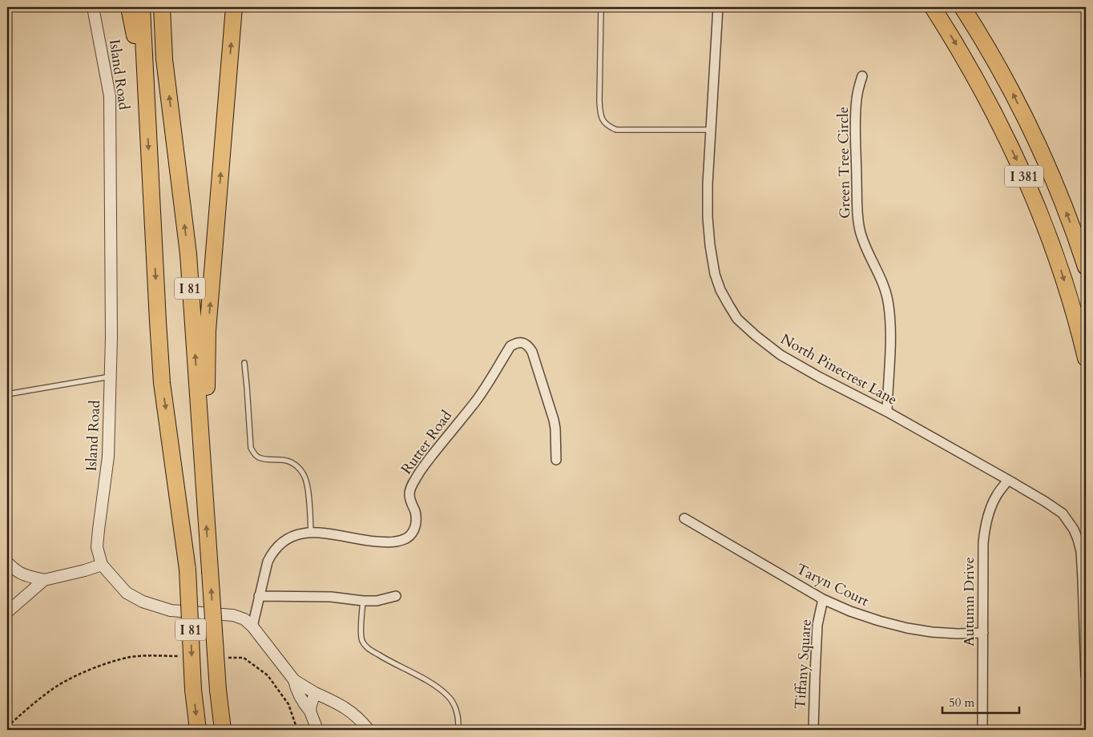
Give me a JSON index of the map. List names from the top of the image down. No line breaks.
{"streets":{"highway":["I 381","I 81"],"street":["Island Road","Green Tree Circle","North Pinecrest Lane","Rutter Road","Taryn Court","Autumn Drive","Tiffany Square"]},"crossings":[["Island Road","Rutter Road"],["Green Tree Circle","North Pinecrest Lane"],["North Pinecrest Lane","Autumn Drive"],["Taryn Court","Autumn Drive"],["Taryn Court","Tiffany Square"]],"scale_bar":"50 m"}
